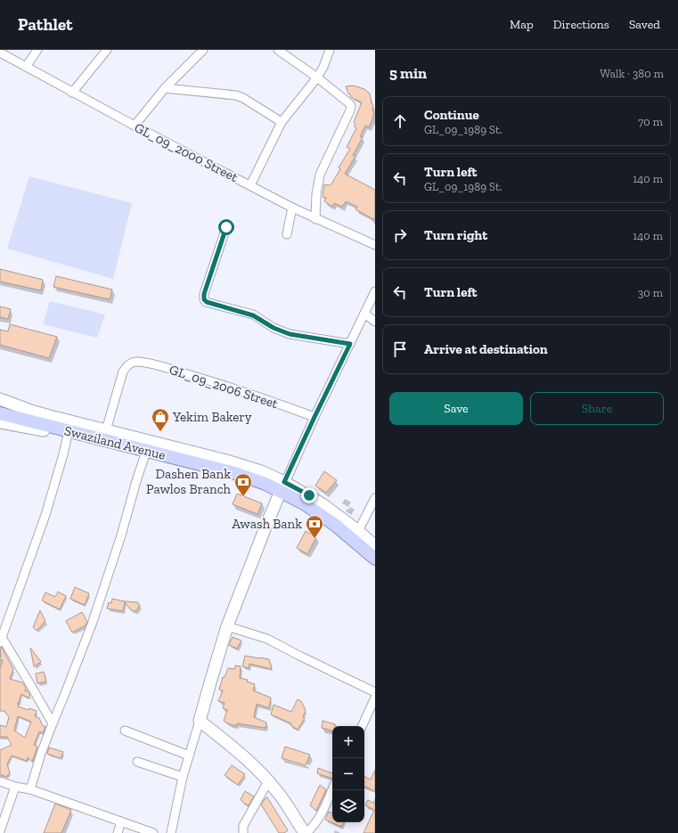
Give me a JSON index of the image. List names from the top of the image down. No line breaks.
{"streets":{"main road":["Swaziland Avenue"],"street":["GL_09_2000 Street","GL_09_2006 Street"]},"places":{"shop":["Yekim Bakery"],"bank":["Dashen Bank Pawlos Branch","Awash Bank"]},"page":{"header":"Pathlet","nav":["Map","Directions","Saved"],"heading":["5 min","Walk · 380 m"],"list":[["Continue","GL_09_1989 St.","70 m"],["Turn left","GL_09_1989 St.","140 m"],["Turn right","140 m"],["Turn left","30 m"],"Arrive at destination"],"buttons":["Save","Share"],"map_buttons":["+","−"]}}
